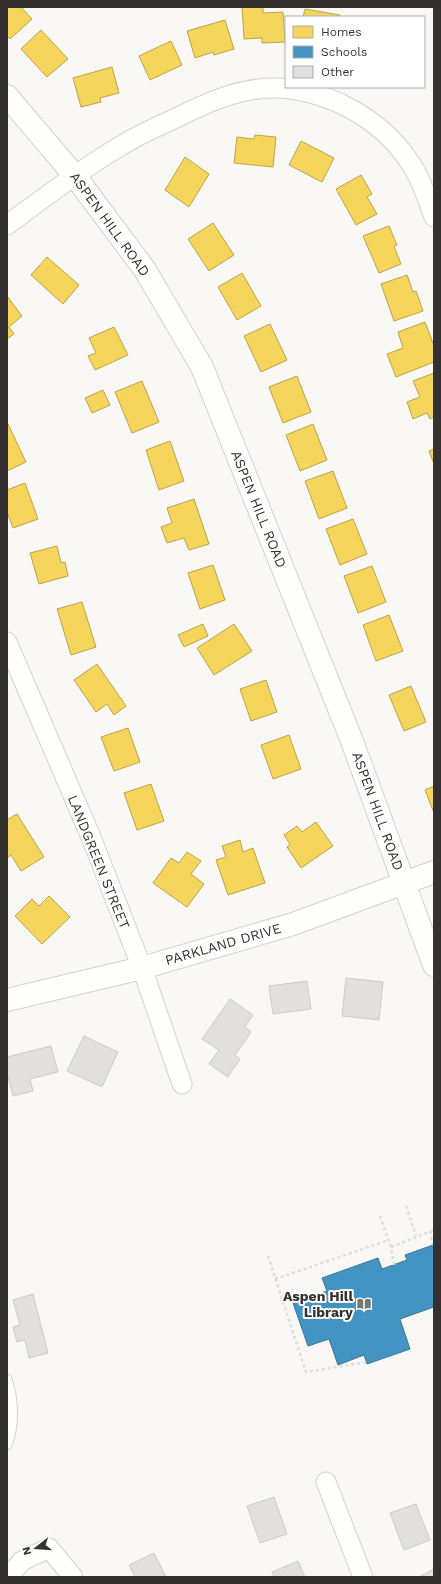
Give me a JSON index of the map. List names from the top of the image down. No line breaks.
{"streets":{"street":["ASPEN HILL ROAD","LANDGREEN STREET","PARKLAND DRIVE"]},"crossings":[["ASPEN HILL ROAD","PARKLAND DRIVE"],["LANDGREEN STREET","PARKLAND DRIVE"]],"places":{"library":["Aspen Hill Library"]},"legend":["Homes","Schools","Other"],"north":"left"}
